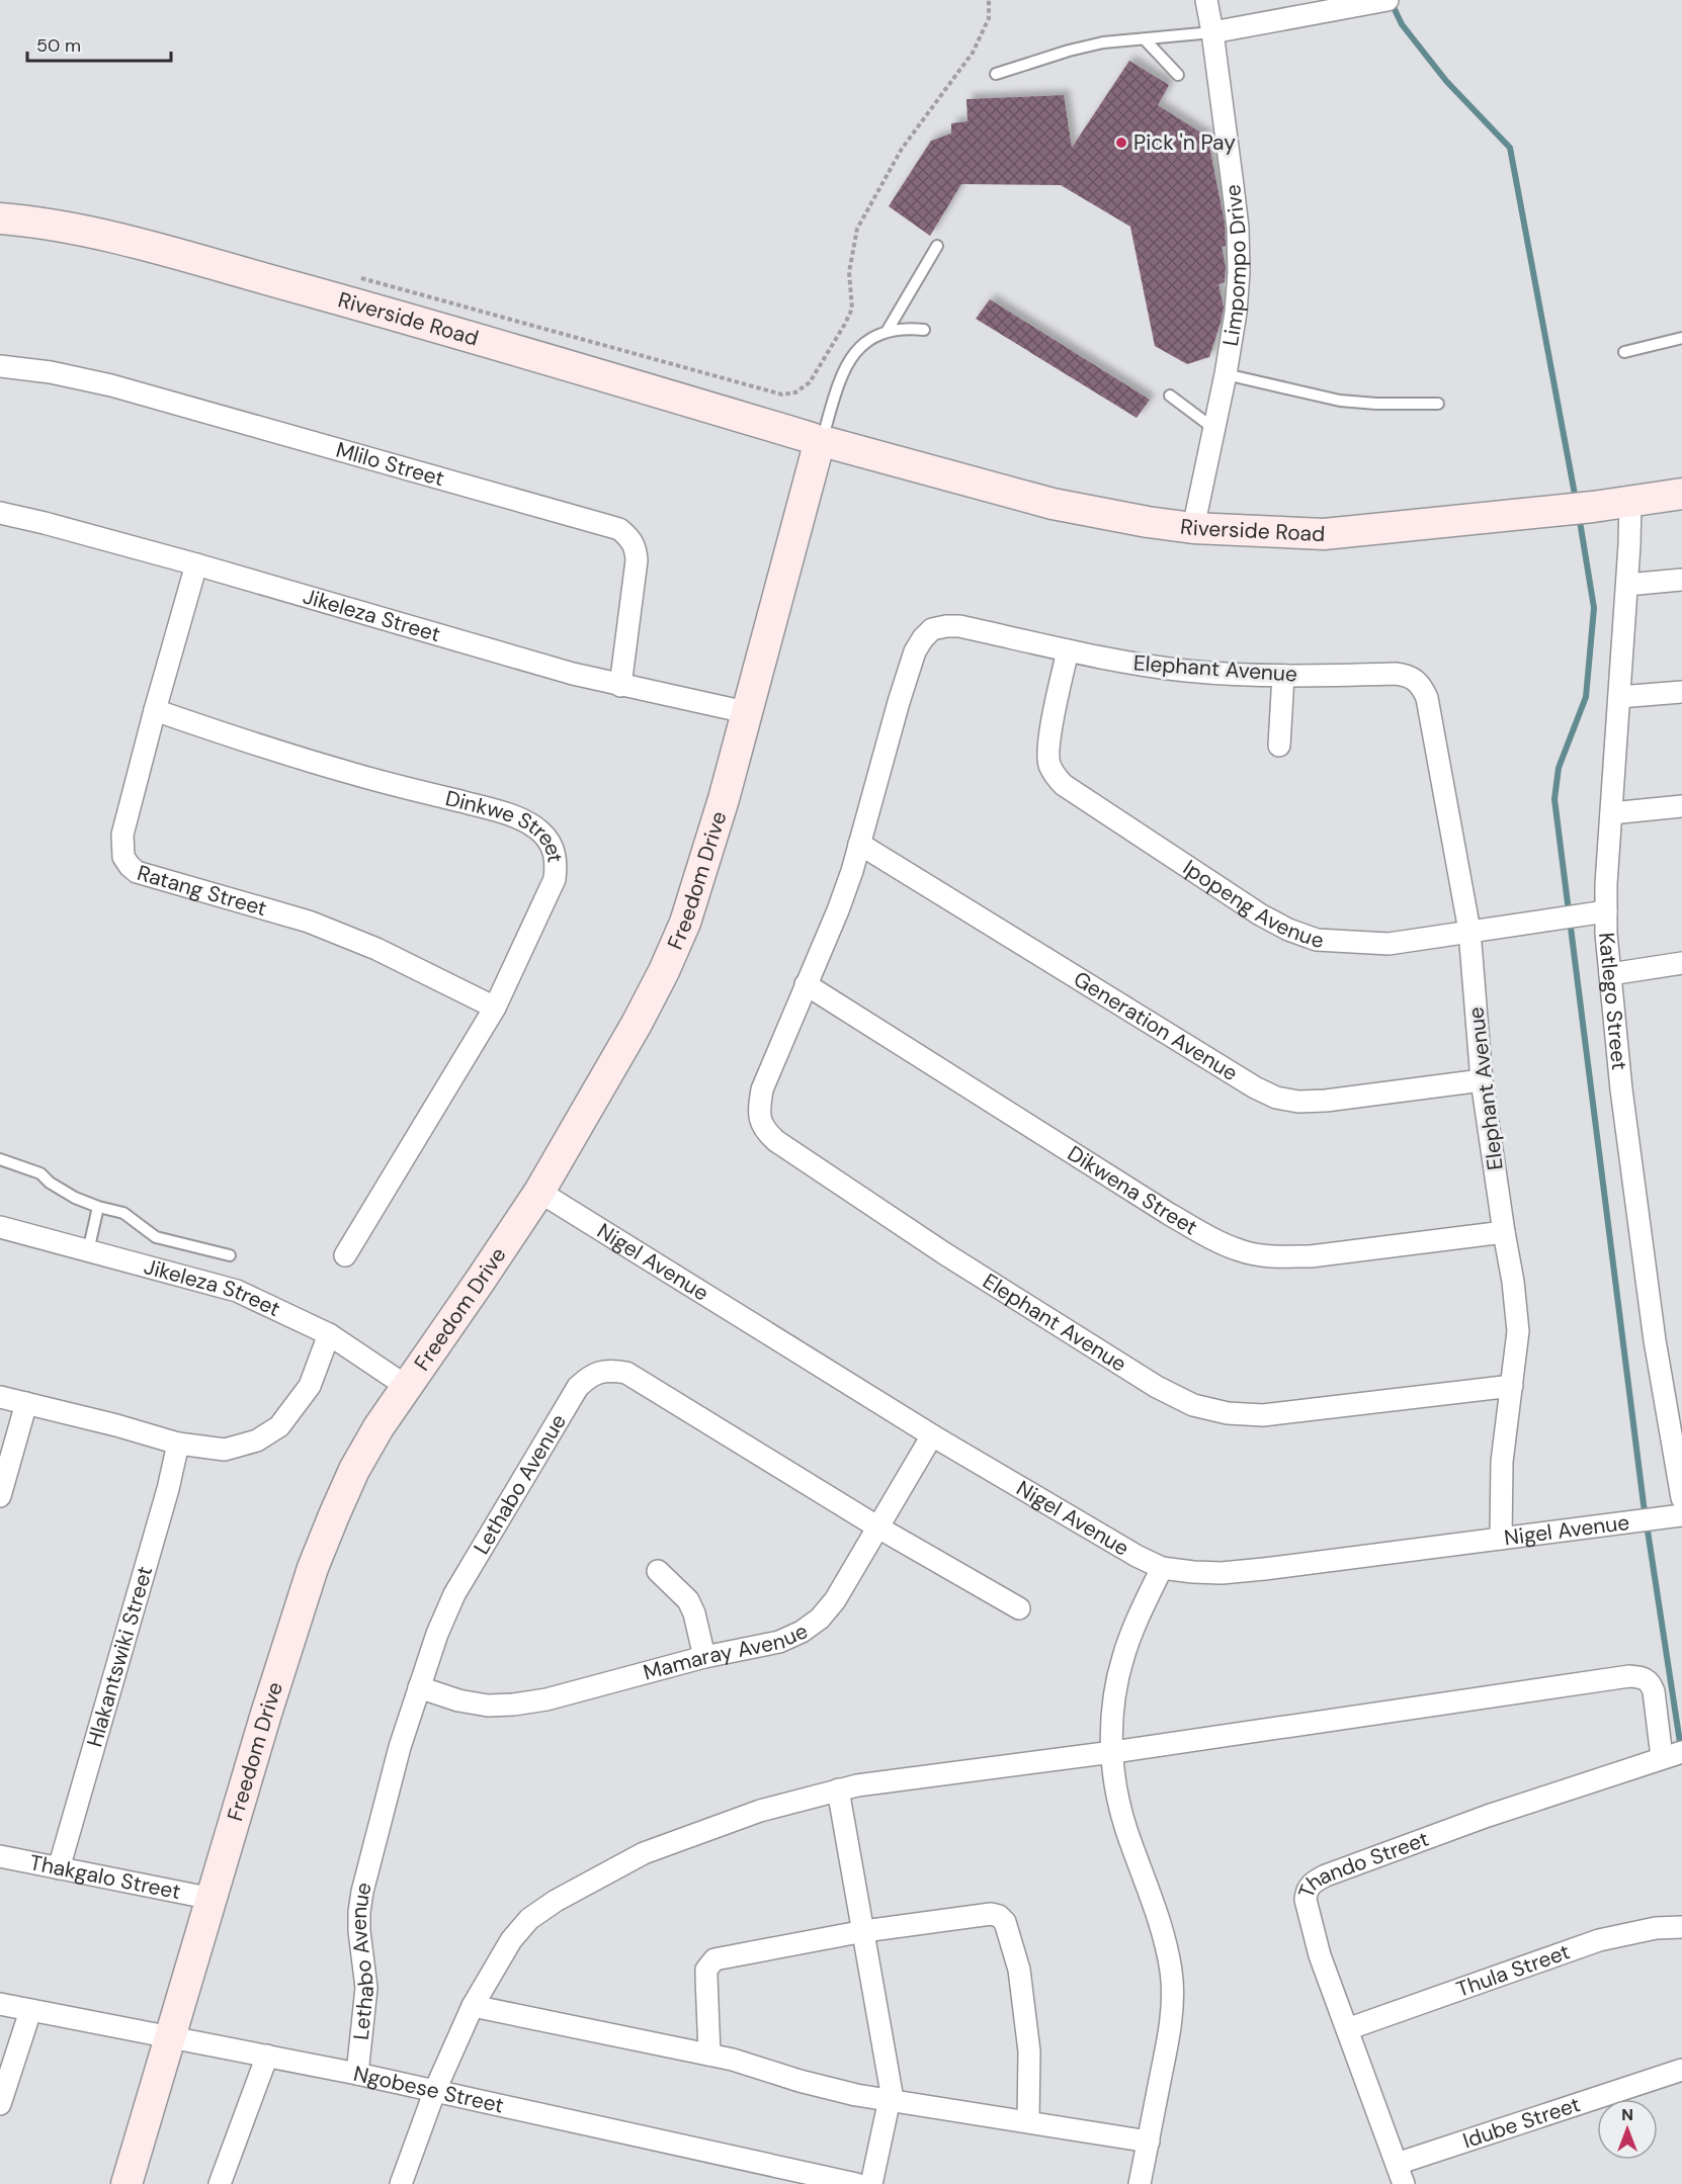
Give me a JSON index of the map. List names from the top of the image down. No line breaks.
{"streets":{"street":["Limpompo Drive","Riverside Road","Mlilo Street","Jikeleza Street","Elephant Avenue","Dinkwe Street","Freedom Drive","Ratang Street","Ipopeng Avenue","Katlego Street","Generation Avenue","Dikwena Street","Nigel Avenue","Lethabo Avenue","Mamaray Avenue","Hlakantswiki Street","Thando Street","Thakgalo Street","Thula Street","Ngobese Street","Idube Street"]},"crossings":[["Limpompo Drive","Riverside Road"],["Riverside Road","Freedom Drive"],["Riverside Road","Katlego Street"],["Mlilo Street","Jikeleza Street"],["Jikeleza Street","Freedom Drive"],["Jikeleza Street","Ratang Street"],["Elephant Avenue","Ipopeng Avenue"],["Elephant Avenue","Generation Avenue"],["Elephant Avenue","Dikwena Street"],["Dinkwe Street","Ratang Street"],["Freedom Drive","Nigel Avenue"],["Freedom Drive","Thakgalo Street"],["Freedom Drive","Ngobese Street"],["Ipopeng Avenue","Katlego Street"],["Nigel Avenue","Mamaray Avenue"],["Lethabo Avenue","Mamaray Avenue"],["Lethabo Avenue","Ngobese Street"],["Hlakantswiki Street","Thakgalo Street"],["Thando Street","Thula Street"],["Thando Street","Idube Street"]],"places":["Pick 'n Pay"],"scale_bar":"50 m","north":"top"}
